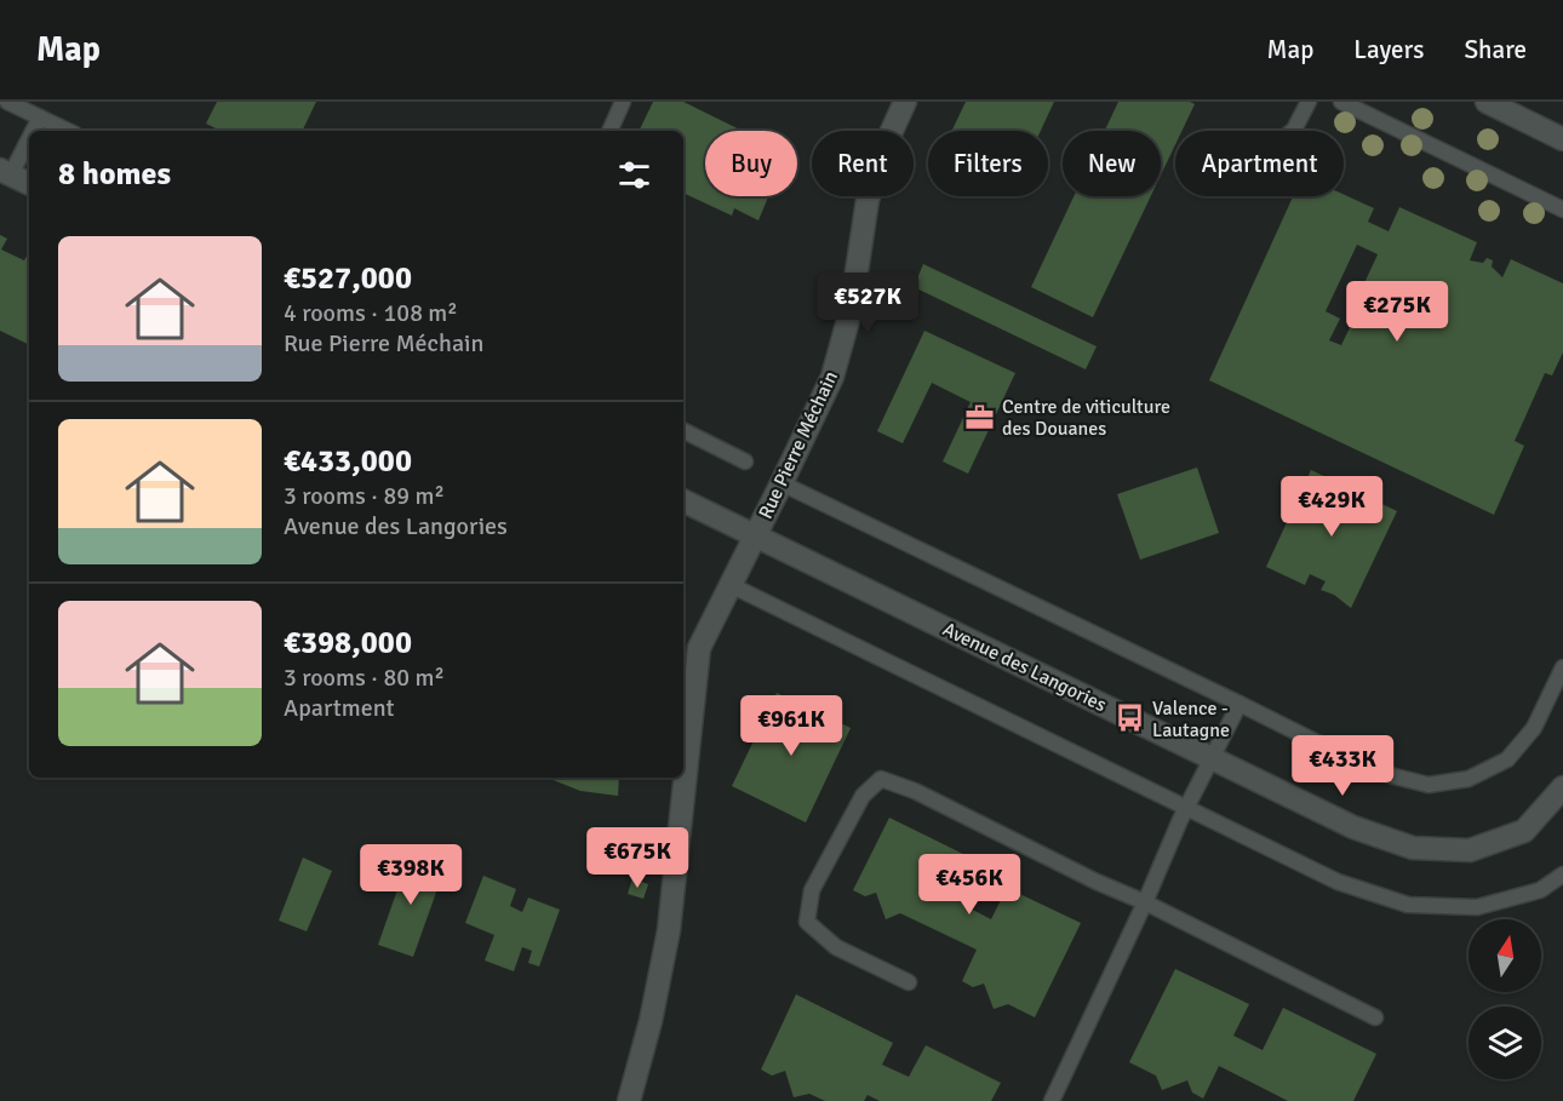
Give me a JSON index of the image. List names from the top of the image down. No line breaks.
{"streets":{"street":["Rue Pierre Méchain","Avenue des Langories"]},"crossings":[["Rue Pierre Méchain","Avenue des Langories"]],"places":{"office":["Centre de viticulture des Douanes"],"bus stop":["Valence - Lautagne"]},"north":"top","page":{"header":"Map","nav":["Map","Layers","Share"],"chip":["Buy","Rent","Filters","New","Apartment"],"heading":"8 homes","list":[{"name":"€527,000","note":"4 rooms · 108 m² · Rue Pierre Méchain"},{"name":"€433,000","note":"3 rooms · 89 m² · Avenue des Langories"},{"name":"€398,000","note":"3 rooms · 80 m² · Apartment"}],"price":["€527K","€275K","€429K","€961K","€433K","€675K","€398K","€456K"]}}
